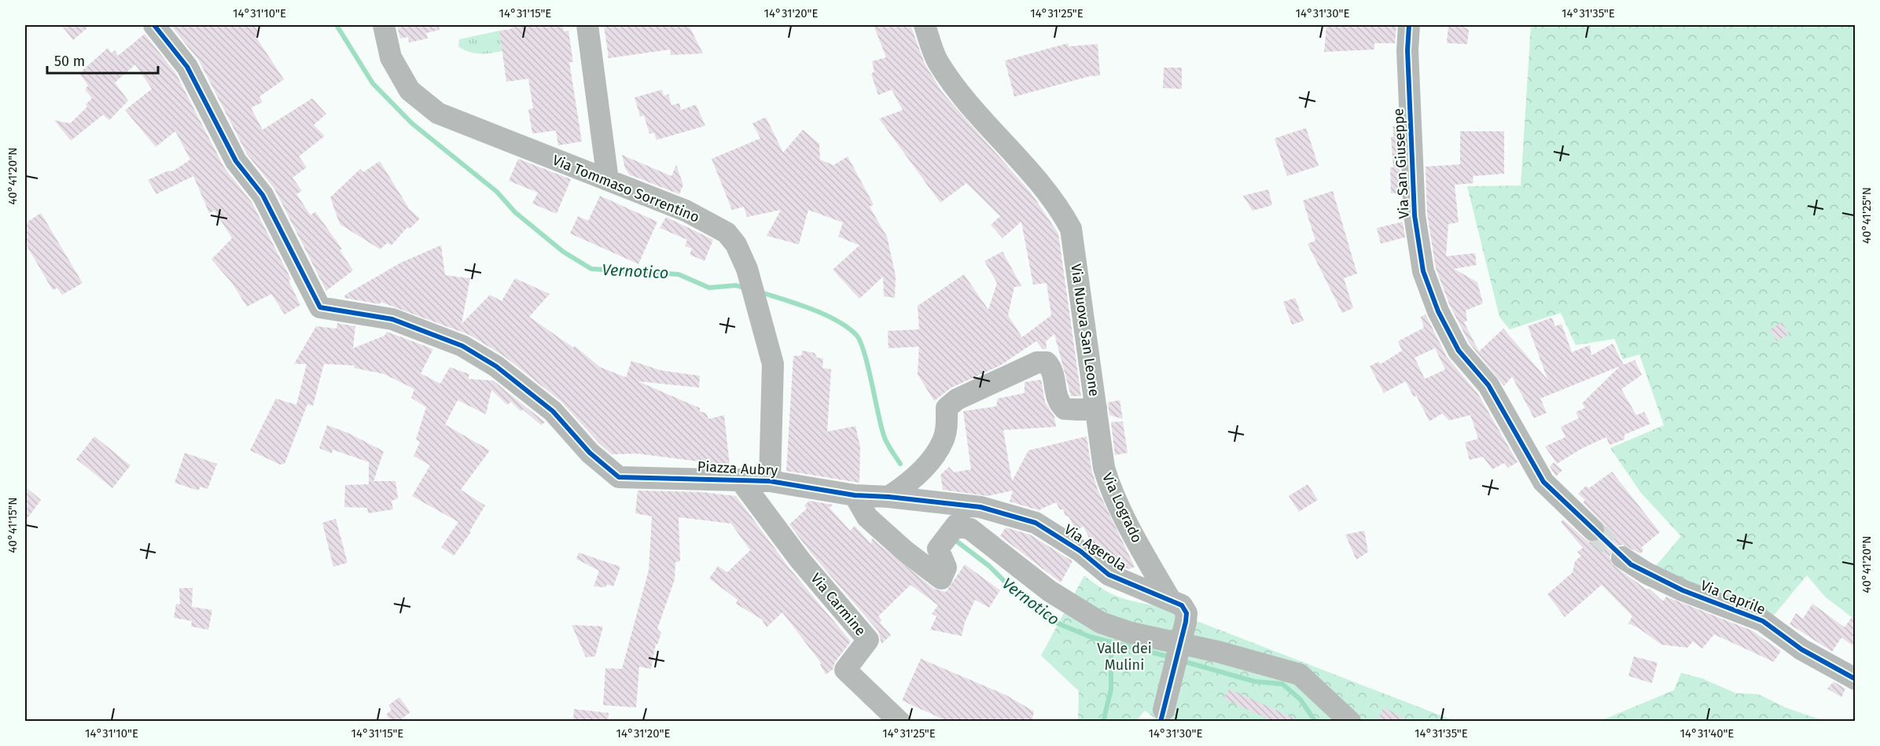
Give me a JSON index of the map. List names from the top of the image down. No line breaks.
{"streets":{"street":["Via San Giuseppe","Via Tommaso Sorrentino","Via Nuova San Leone","Piazza Aubry","Via Logrado","Via Agerola","Via Caprile","Via Carmine"]},"crossings":[["Via Tommaso Sorrentino","Piazza Aubry"],["Via Nuova San Leone","Piazza Aubry"],["Via Nuova San Leone","Via Logrado"],["Via Nuova San Leone","Via Agerola"],["Piazza Aubry","Via Agerola"],["Piazza Aubry","Via Carmine"],["Via Logrado","Via Agerola"]],"water":["Vernotico"],"parks":["Valle dei Mulini"],"scale_bar":"50 m","coordinates":["14°31'10\"E","14°31'15\"E","14°31'20\"E","14°31'25\"E","14°31'30\"E","14°31'35\"E","40°41'20\"N","40°41'25\"N","40°41'15\"N","14°31'40\"E"]}
